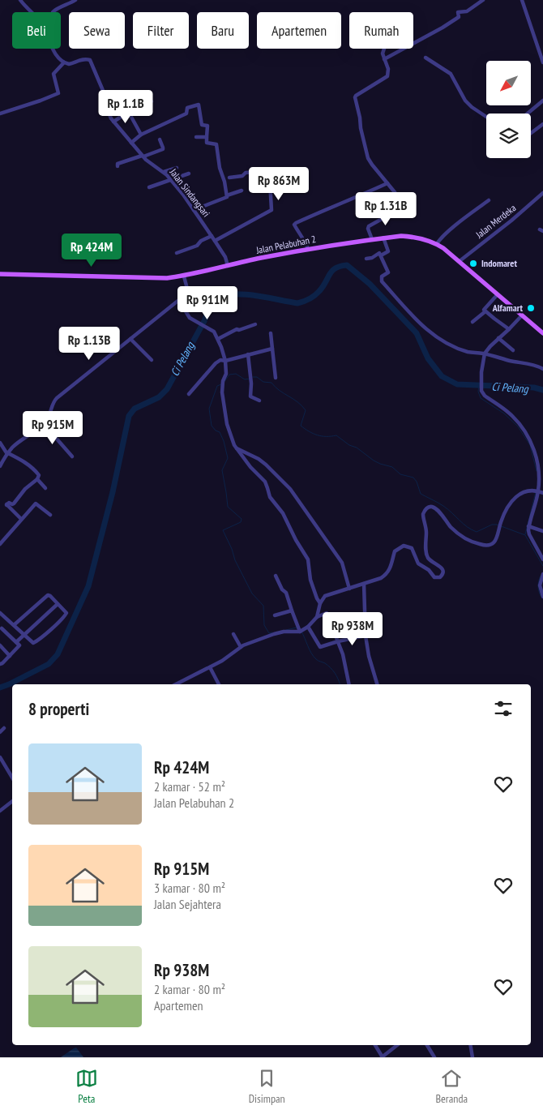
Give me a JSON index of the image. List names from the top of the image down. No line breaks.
{"streets":{"main road":["Jalan Pelabuhan 2"],"street":["Jalan Sindangsari","Jalan Merdeka"]},"crossings":[["Jalan Sindangsari","Jalan Pelabuhan 2"],["Jalan Merdeka","Jalan Pelabuhan 2"]],"water":["Ci Pelang"],"places":["Indomaret","Alfamart"],"north":"bottom left","page":{"chip":["Beli","Sewa","Filter","Baru","Apartemen","Rumah"],"price":["Rp 1.1B","Rp 863M","Rp 1.31B","Rp 424M","Rp 911M","Rp 1.13B","Rp 915M","Rp 938M"],"heading":"8 properti","list":[{"name":"Rp 424M","note":"2 kamar · 52 m² · Jalan Pelabuhan 2"},{"name":"Rp 915M","note":"3 kamar · 80 m² · Jalan Sejahtera"},{"name":"Rp 938M","note":"2 kamar · 80 m² · Apartemen"}],"tabs":["Peta","Disimpan","Beranda"]}}
